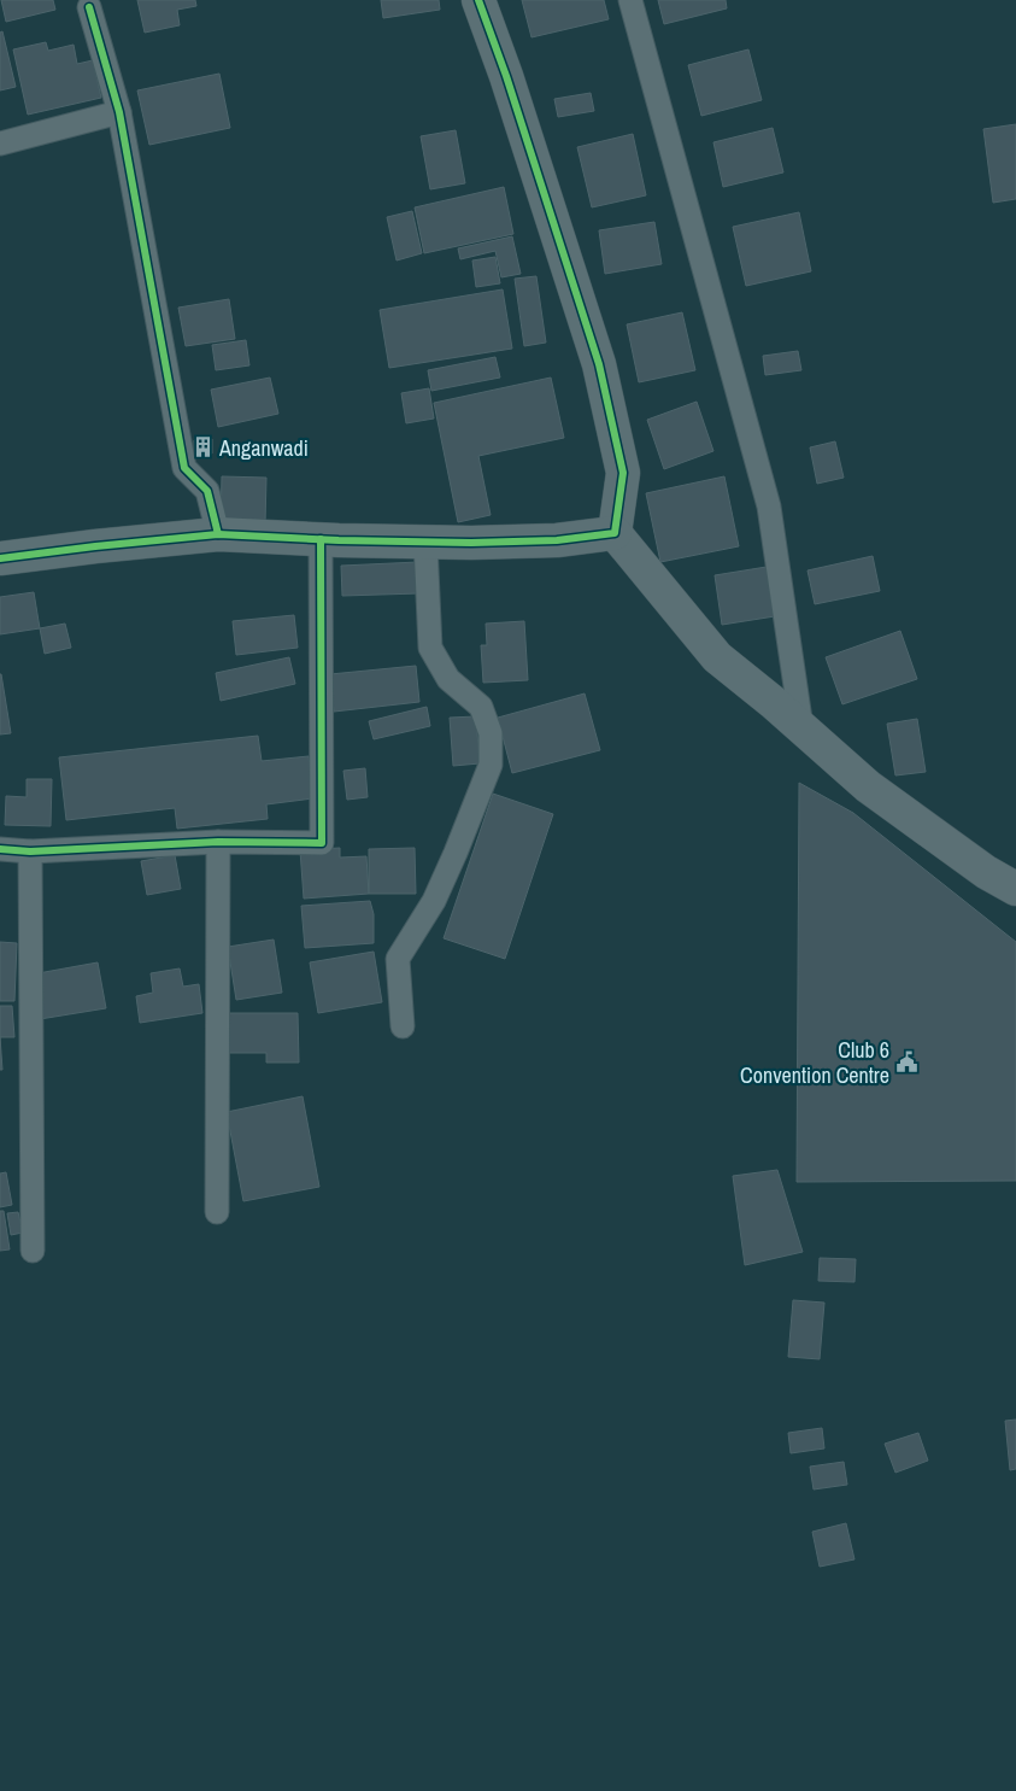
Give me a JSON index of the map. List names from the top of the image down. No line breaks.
{"places":{"building":["Anganwadi"],"public building":["Club 6 Convention Centre"]}}
